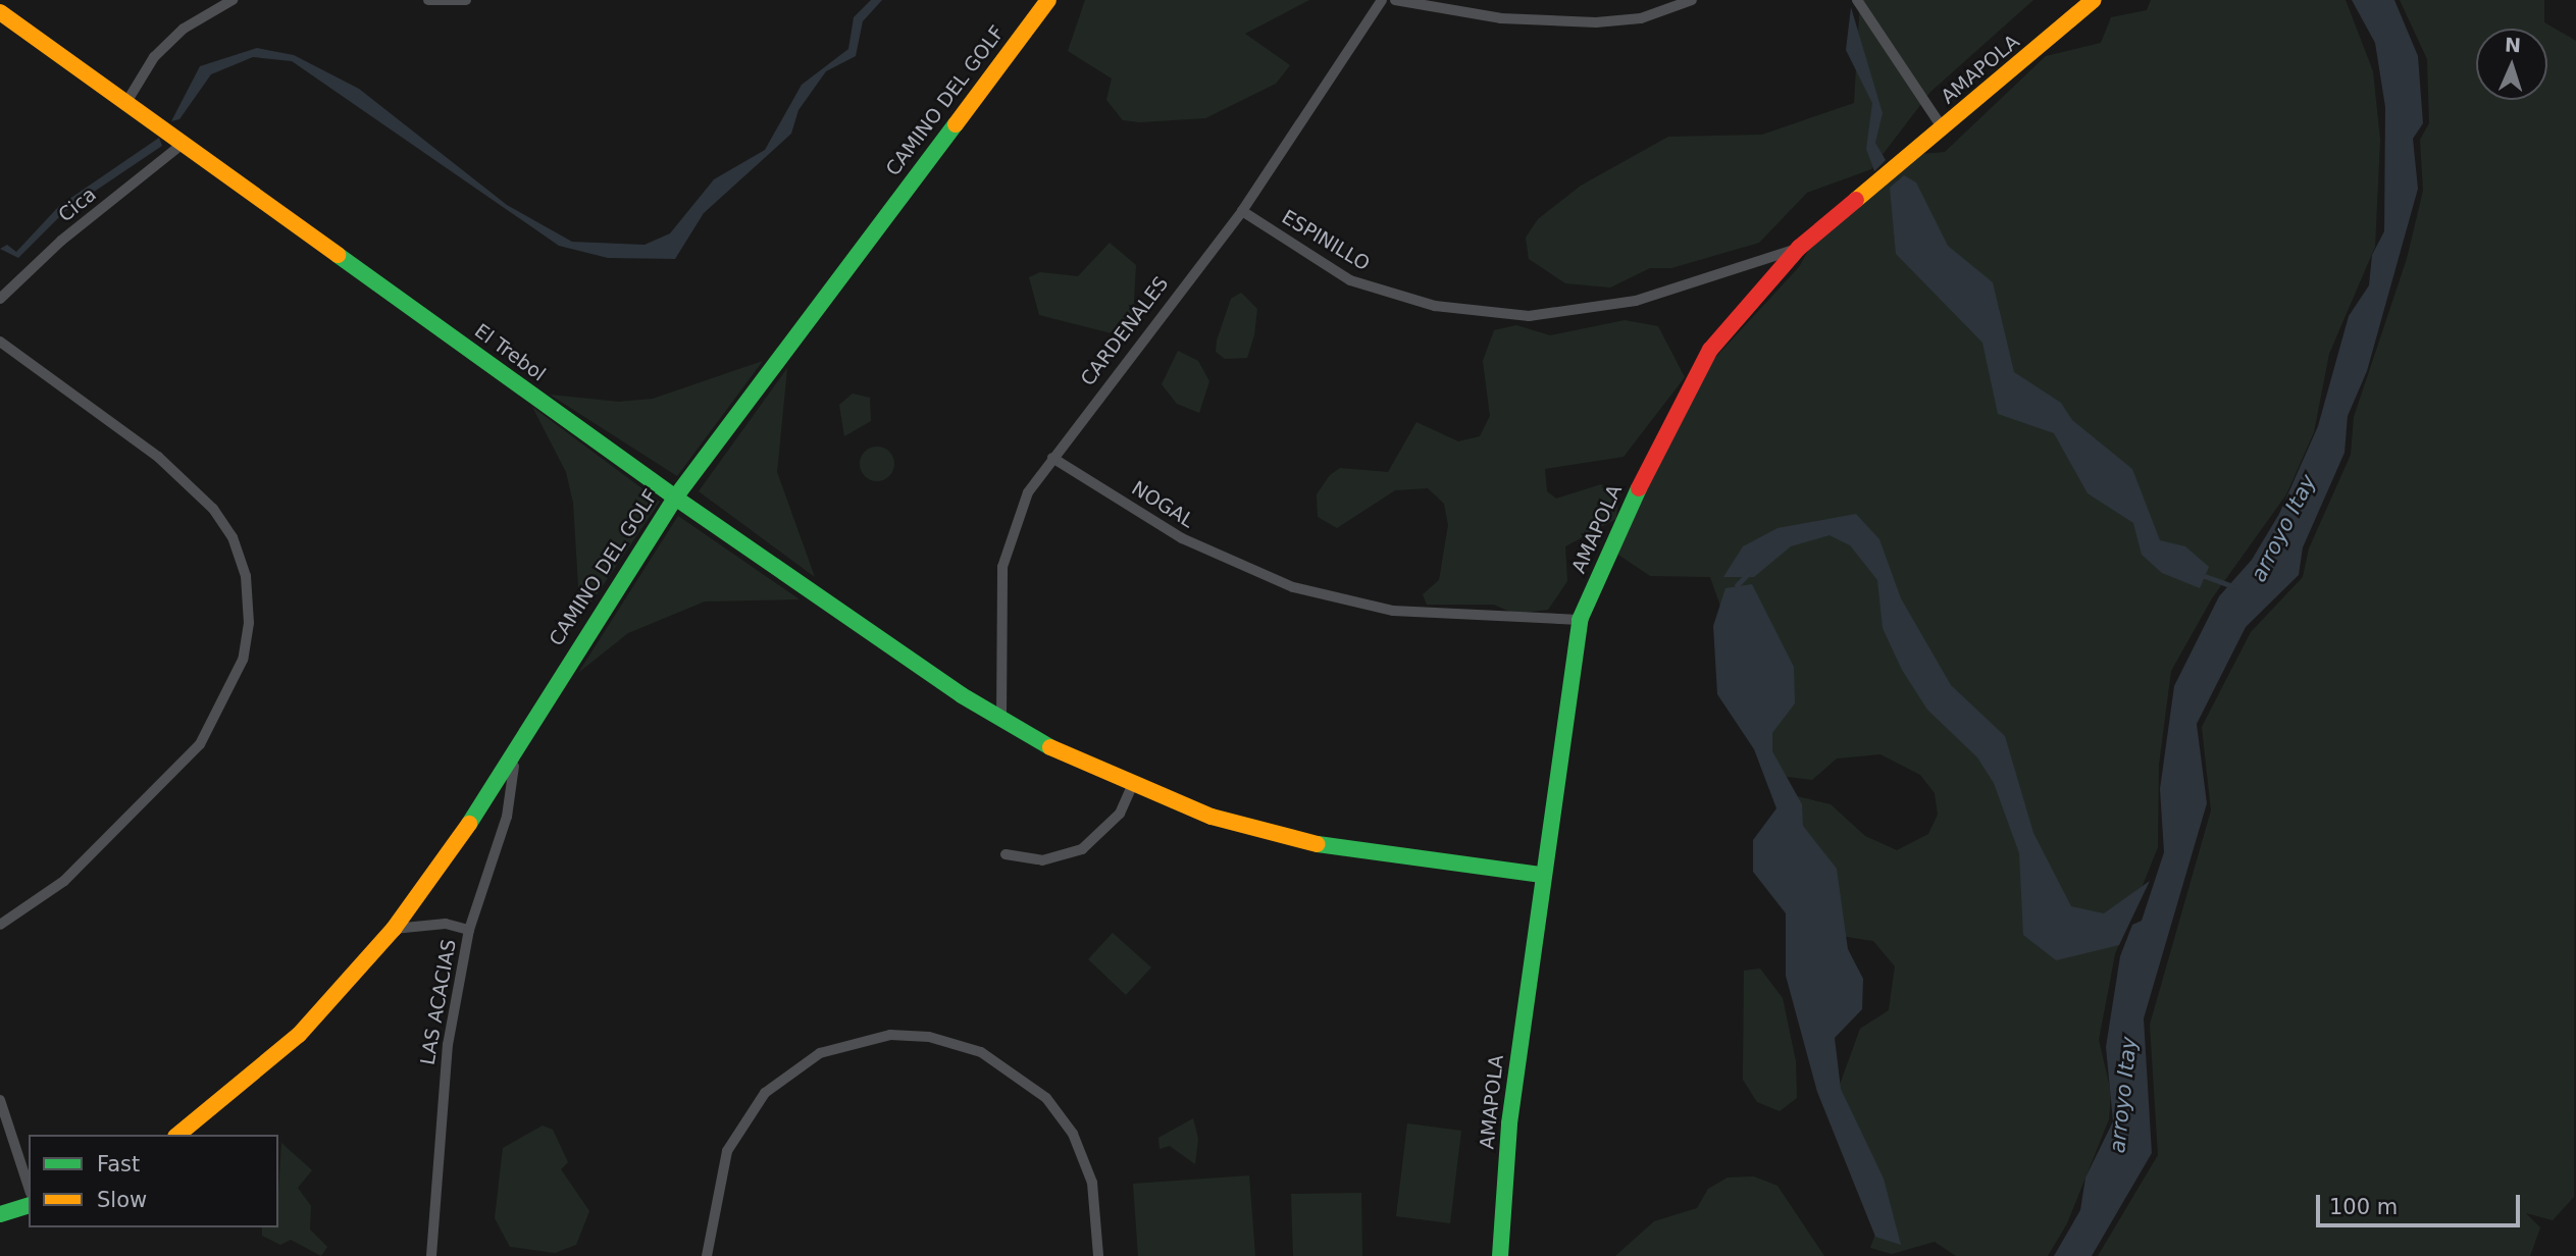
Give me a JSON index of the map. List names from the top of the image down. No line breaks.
{"streets":{"street":["AMAPOLA","CAMINO DEL GOLF","Cica","ESPINILLO","CARDENALES","El Trebol","NOGAL","LAS ACACIAS"]},"crossings":[["AMAPOLA","ESPINILLO"],["AMAPOLA","El Trebol"],["AMAPOLA","NOGAL"],["CAMINO DEL GOLF","El Trebol"],["CAMINO DEL GOLF","LAS ACACIAS"],["Cica","El Trebol"],["ESPINILLO","CARDENALES"],["CARDENALES","El Trebol"],["CARDENALES","NOGAL"]],"water":["arroyo Itay"],"legend":["Fast","Slow"],"scale_bar":"100 m","north":"top"}
